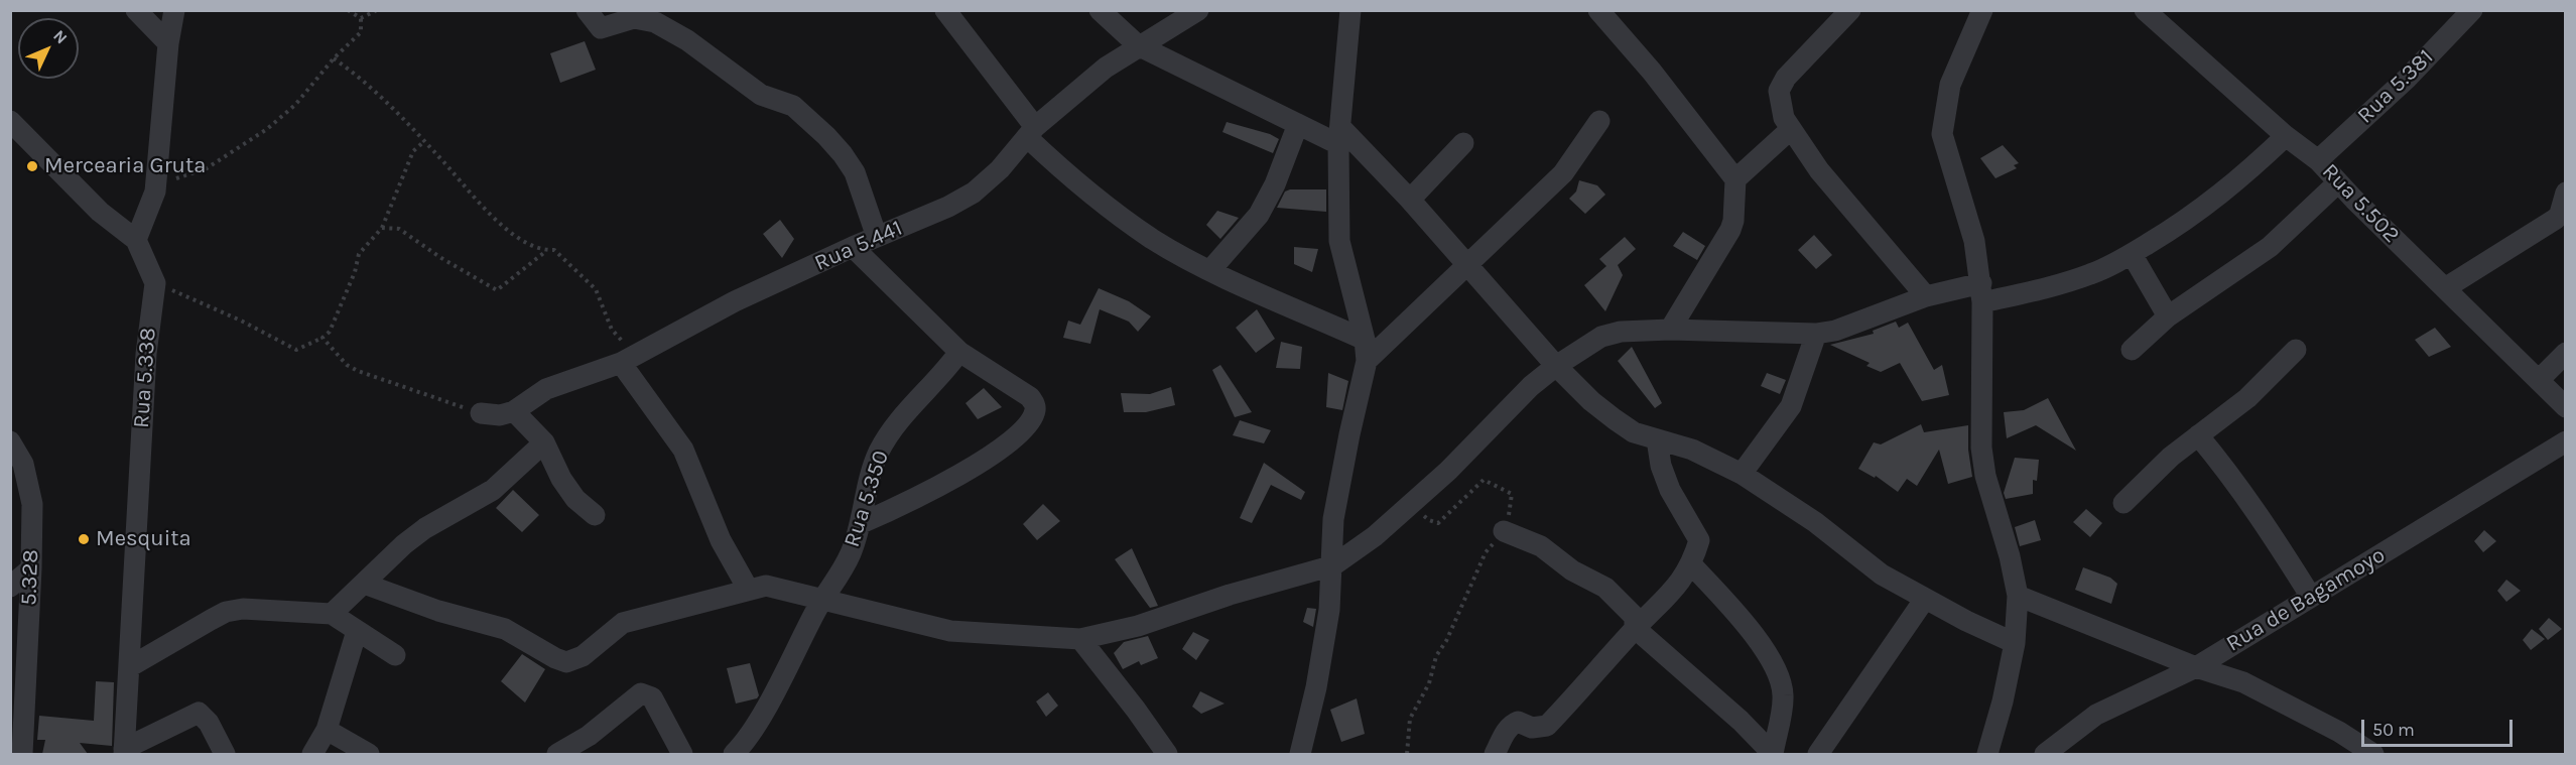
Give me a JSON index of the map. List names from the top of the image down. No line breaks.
{"streets":{"street":["Rua 5.381","Rua 5.502","Rua 5.441","Rua 5.338","Rua 5.350","5.328","Rua de Bagamoyo"]},"crossings":[["Rua 5.381","Rua 5.502"]],"places":["Mercearia Gruta","Mesquita"],"scale_bar":"50 m","north":"top right"}
